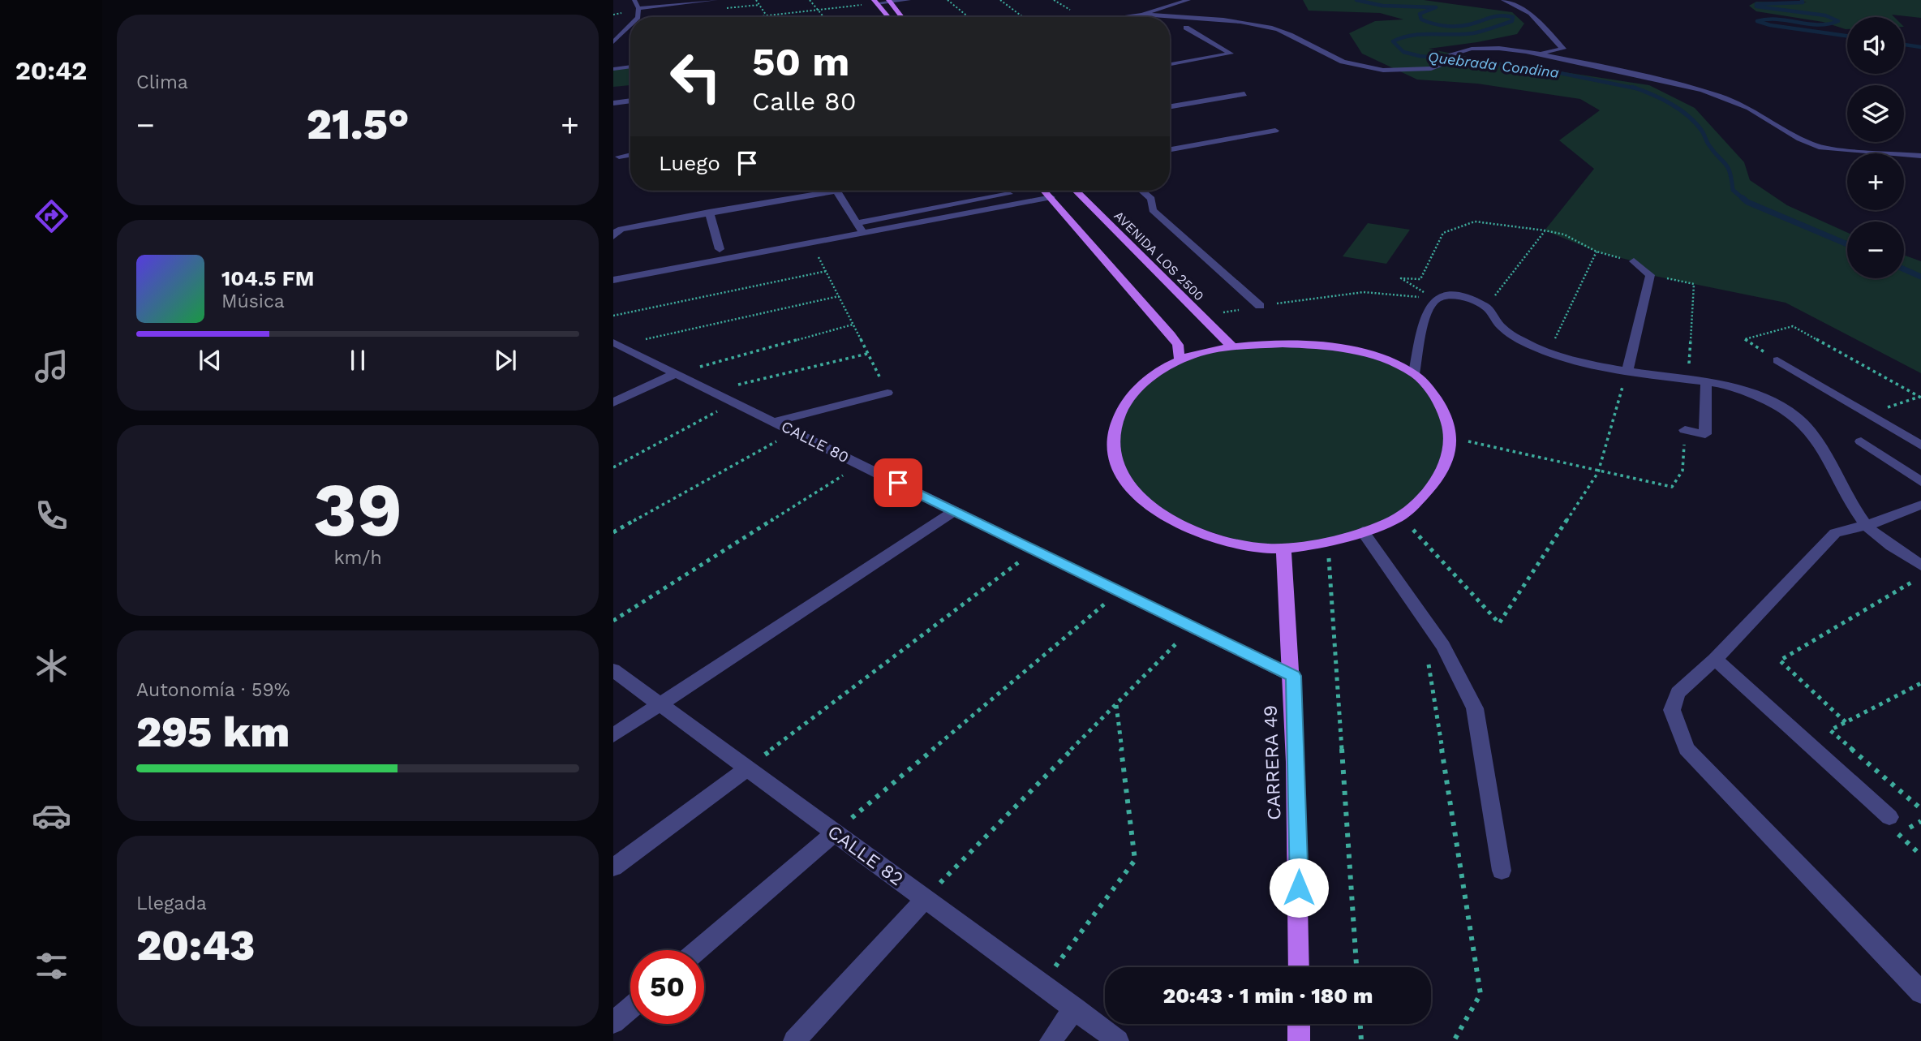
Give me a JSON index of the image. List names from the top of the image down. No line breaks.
{"streets":{"main road":["AVENIDA LOS 2500","CARRERA 49"],"street":["CALLE 80","CALLE 82"]},"crossings":[["CALLE 80","CARRERA 49"]],"water":["Quebrada Condina"],"page":{"tabs":"20:42","tile":["Clima",["39","km/h"],["Autonomía · 59%","295 km"],["Llegada","20:43"]],"map_buttons":["+","−"],"turn":["50 m","Calle 80"],"heat":["−","21.5°","+"],"then":"Luego","song":["104.5 FM","Música"],"limit":"50","trip":"20:43 · 1 min · 180 m"}}
